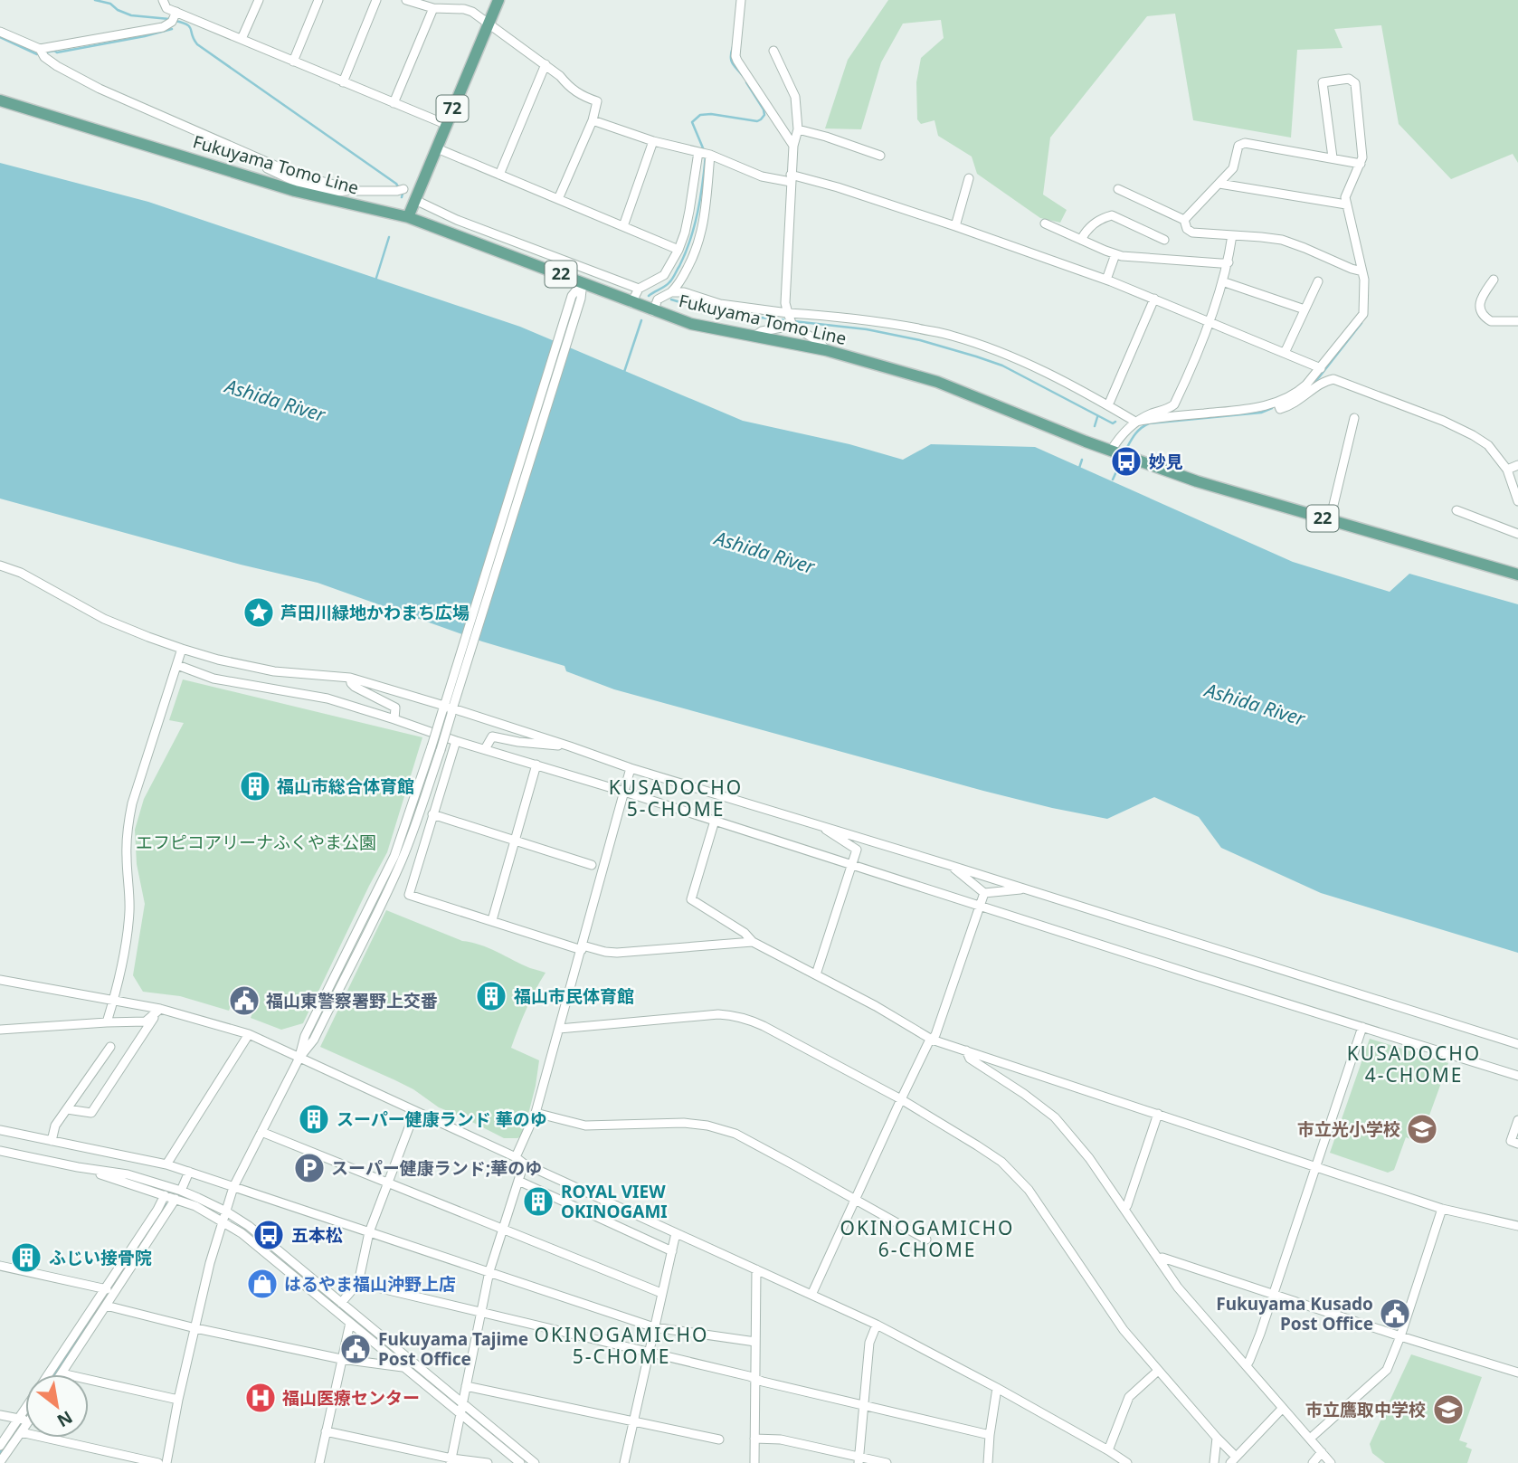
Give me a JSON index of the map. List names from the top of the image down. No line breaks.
{"streets":{"main road":["72","Fukuyama Tomo Line","22"]},"crossings":[["72","Fukuyama Tomo Line"]],"districts":["KUSADOCHO 5-CHOME","KUSADOCHO 4-CHOME","OKINOGAMICHO 6-CHOME","OKINOGAMICHO 5-CHOME"],"water":["Ashida River"],"parks":["エフピコアリーナふくやま公園"],"places":{"bus stop":["妙見","五本松"],"place":["芦田川緑地かわまち広場"],"building":["福山市総合体育館","福山市民体育館","スーパー健康ランド 華のゆ","ROYAL VIEW OKINOGAMI","ふじい接骨院"],"public building":["福山東警察署野上交番","Fukuyama Kusado Post Office","Fukuyama Tajime Post Office"],"school or university":["市立光小学校","市立鷹取中学校"],"parking":["スーパー健康ランド;華のゆ"],"shop":["はるやま福山沖野上店"],"hospital":["福山医療センター"]},"north":"bottom right"}
